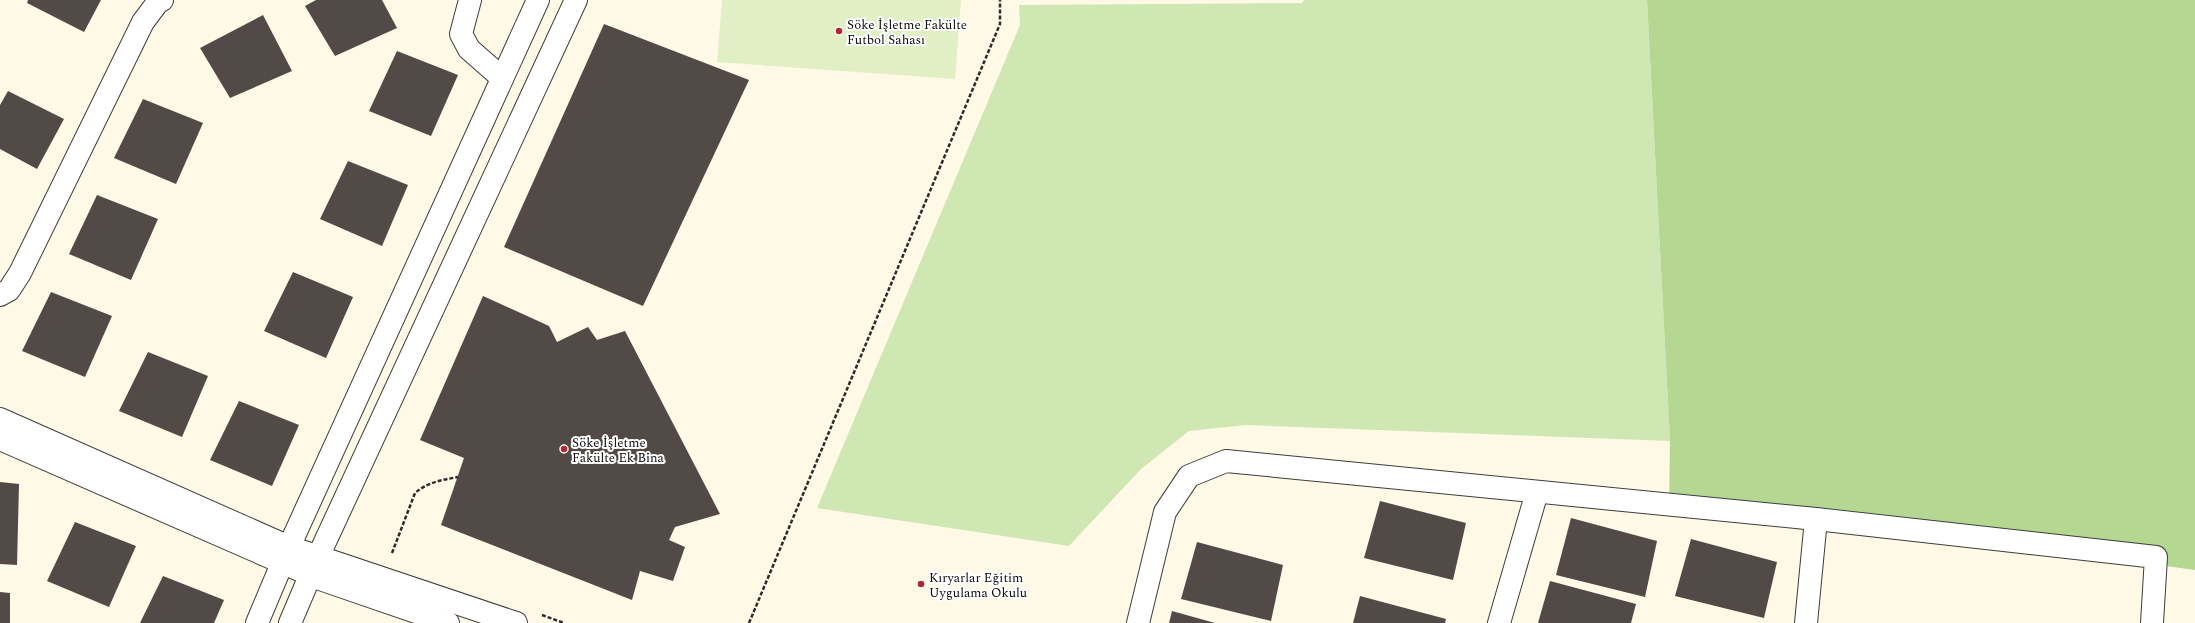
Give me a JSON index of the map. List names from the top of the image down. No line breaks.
{"places":["Söke İşletme Fakülte Futbol Sahası","Söke İşletme Fakülte Ek Bina","Kıryarlar Eğitim Uygulama Okulu"]}
